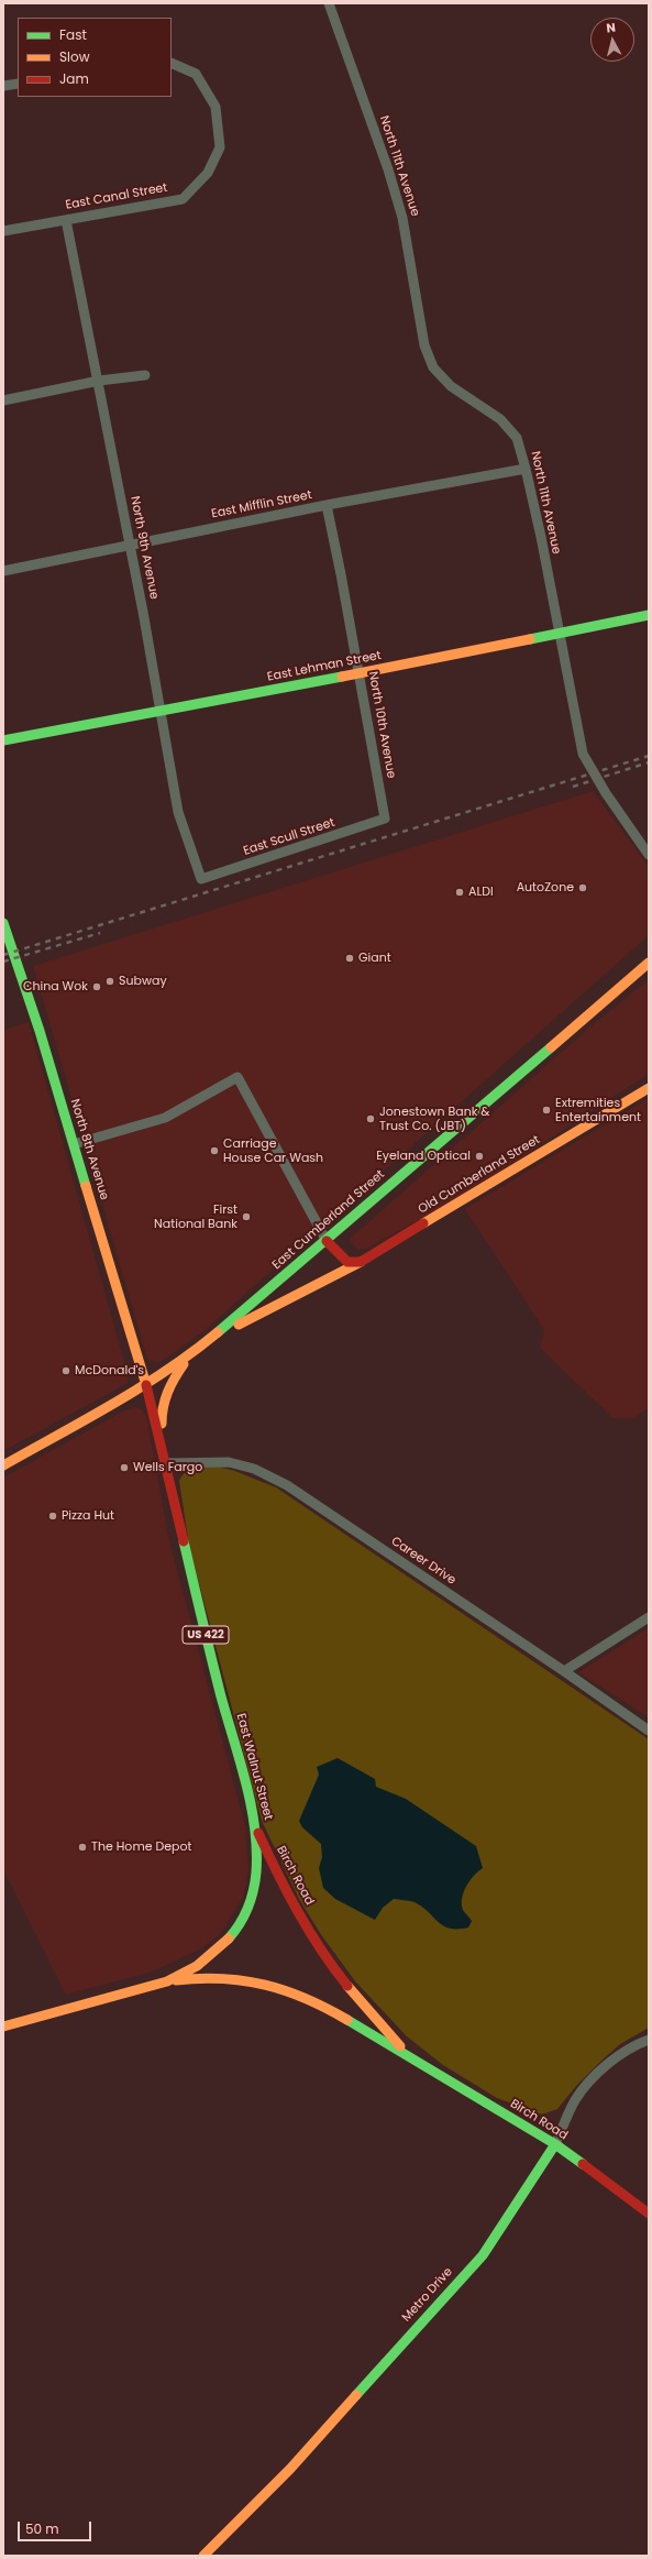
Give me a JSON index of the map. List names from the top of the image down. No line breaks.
{"streets":{"main road":["East Lehman Street","North 8th Avenue","Old Cumberland Street","East Cumberland Street","US 422","East Walnut Street","Birch Road","Metro Drive"],"street":["North 11th Avenue","East Canal Street","East Mifflin Street","North 9th Avenue","North 10th Avenue","East Scull Street","Career Drive"]},"crossings":[["North 11th Avenue","East Mifflin Street"],["North 11th Avenue","East Lehman Street"],["East Canal Street","North 9th Avenue"],["East Mifflin Street","North 9th Avenue"],["East Mifflin Street","North 10th Avenue"],["North 9th Avenue","East Lehman Street"],["North 9th Avenue","East Scull Street"],["East Lehman Street","North 10th Avenue"],["North 10th Avenue","East Scull Street"],["North 8th Avenue","East Cumberland Street"],["North 8th Avenue","East Walnut Street"],["Old Cumberland Street","East Cumberland Street"],["East Cumberland Street","US 422"],["East Cumberland Street","East Walnut Street"],["Career Drive","East Walnut Street"],["US 422","East Walnut Street"],["East Walnut Street","Birch Road"],["Birch Road","Metro Drive"]],"places":["AutoZone","ALDI","Giant","Subway","China Wok","Extremities Entertainment","Jonestown Bank & Trust Co. (JBT)","Carriage House Car Wash","Eyeland Optical","First National Bank","McDonald's","Wells Fargo","Pizza Hut","The Home Depot"],"legend":["Fast","Slow","Jam"],"scale_bar":"50 m","north":"top"}
